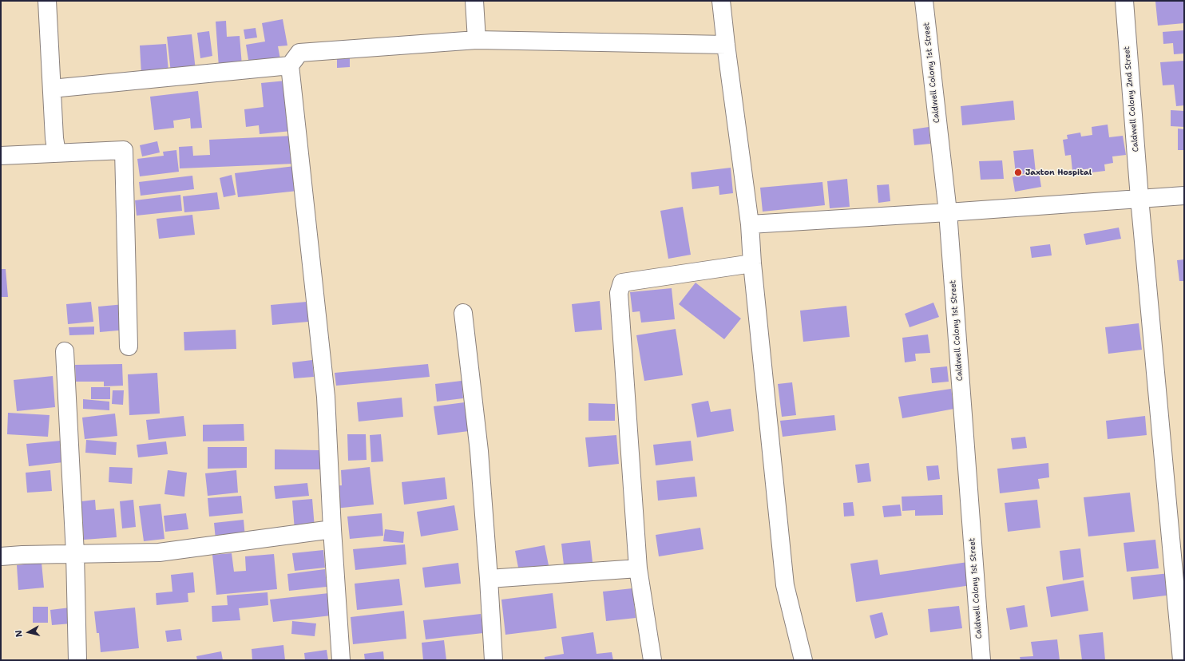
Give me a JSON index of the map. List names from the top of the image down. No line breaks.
{"streets":{"street":["Caldwell Colony 1st Street","Caldwell Colony 2nd Street"]},"places":["Jaxton Hospital"],"north":"left"}
